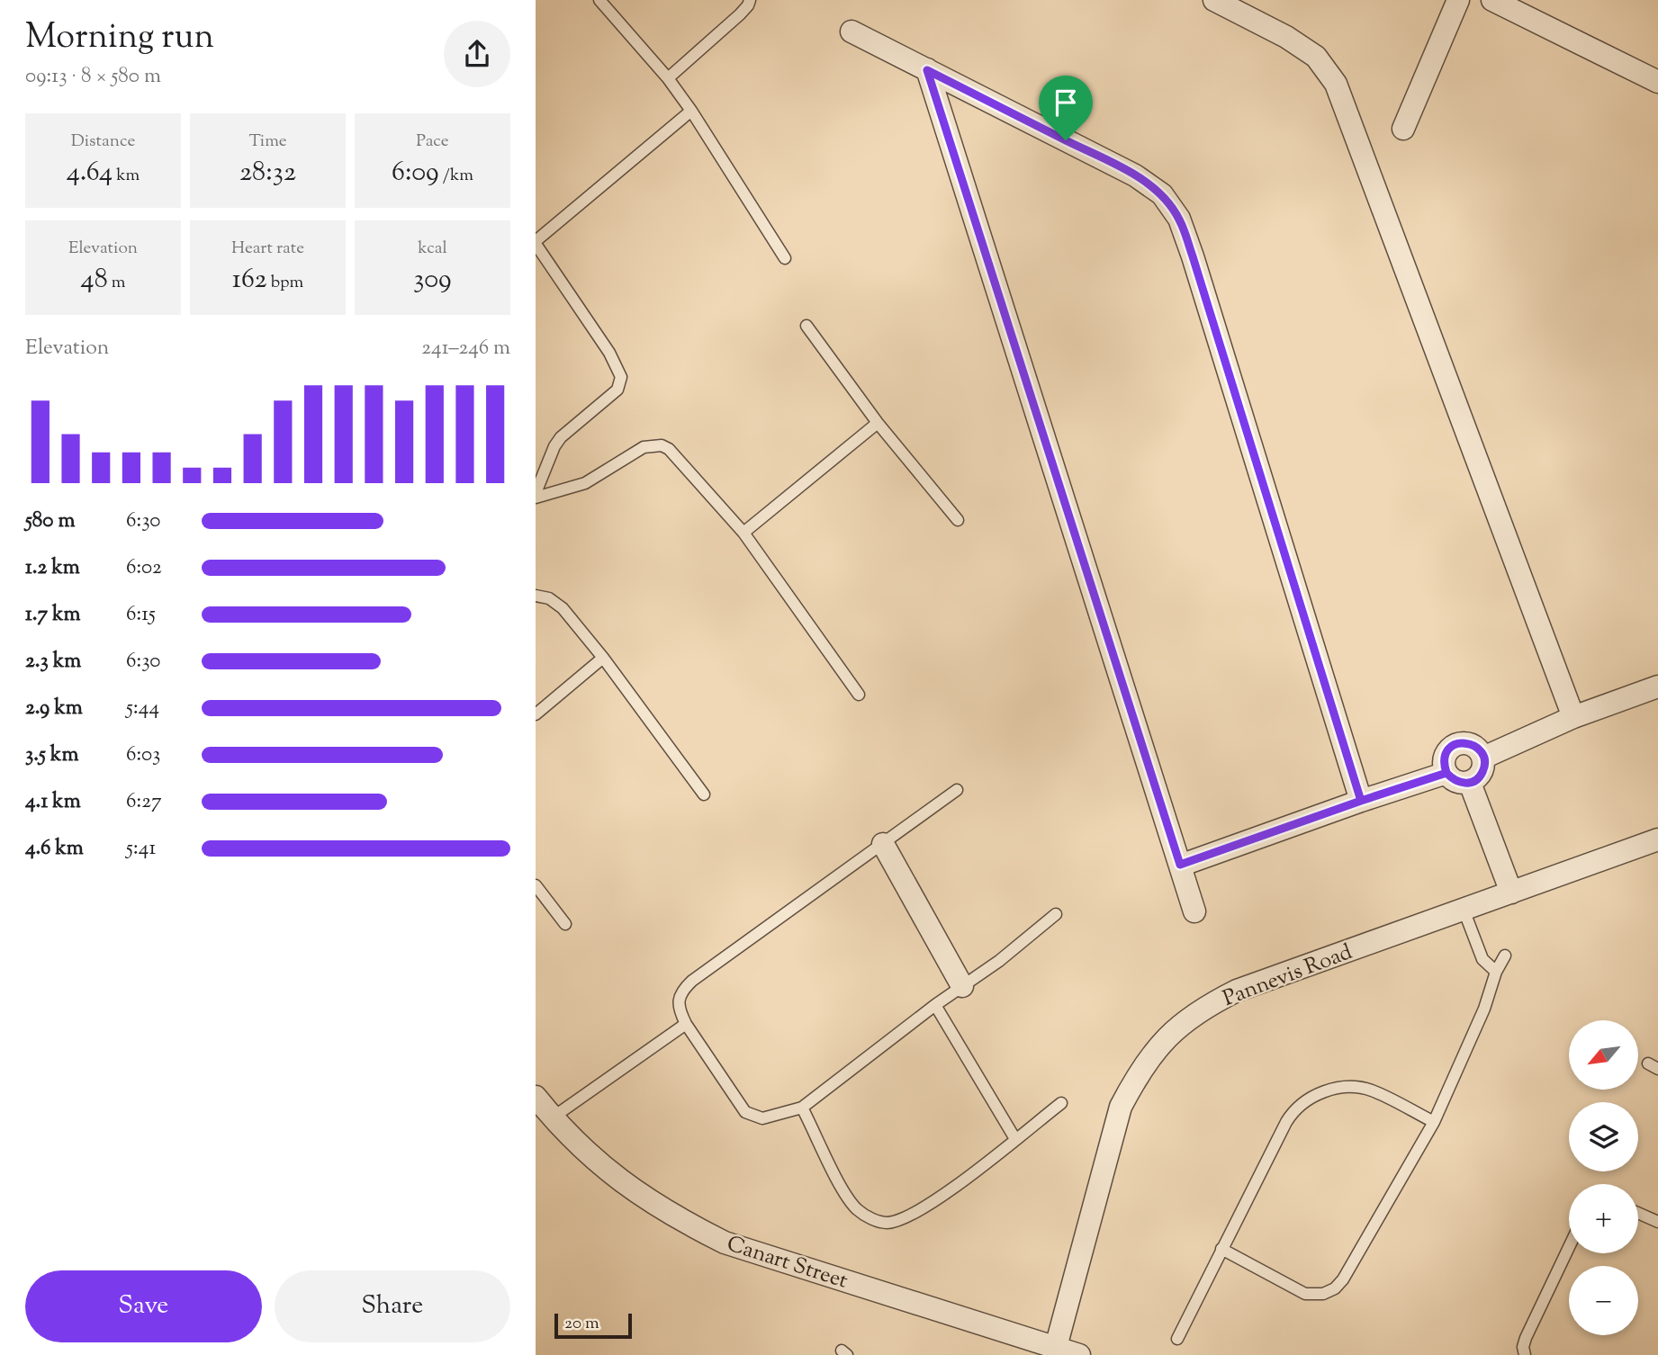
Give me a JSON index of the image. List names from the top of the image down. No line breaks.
{"streets":{"street":["Pannevis Road","Canart Street"]},"crossings":[["Pannevis Road","Canart Street"]],"scale_bar":"20 m","north":"bottom left","page":{"heading":["Morning run","09:13 · 8 × 580 m"],"stats":[["Distance","4.64 km"],["Time","28:32"],["Pace","6:09 /km"],["Elevation","48 m"],["Heart rate","162 bpm"],["kcal","309"]],"chart":["Elevation","241–246 m"],"list":[{"name":"580 m","note":"6:30"},{"name":"1.2 km","note":"6:02"},{"name":"1.7 km","note":"6:15"},{"name":"2.3 km","note":"6:30"},{"name":"2.9 km","note":"5:44"},{"name":"3.5 km","note":"6:03"},{"name":"4.1 km","note":"6:27"},{"name":"4.6 km","note":"5:41"}],"map_buttons":["+","−"],"buttons":["Save","Share"],"scale":"20 m"}}
